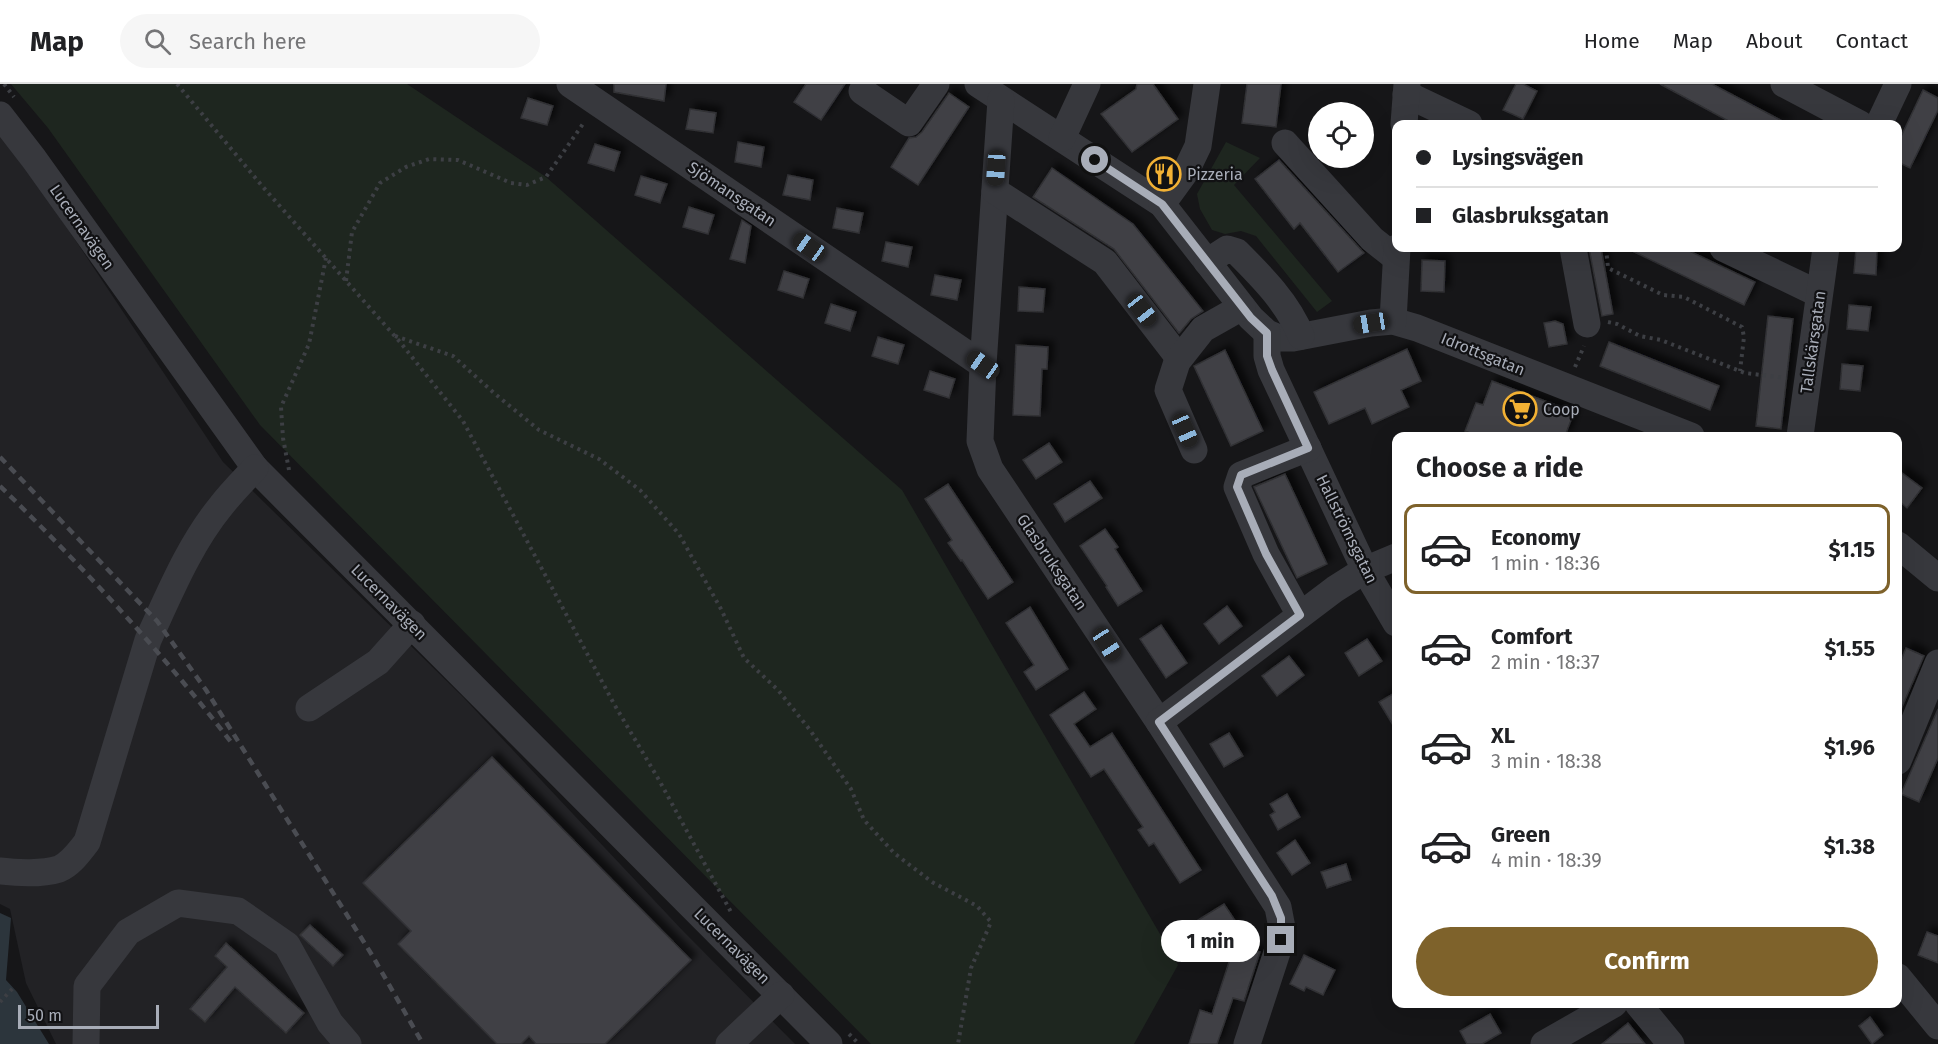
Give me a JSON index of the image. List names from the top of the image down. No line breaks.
{"streets":{"street":["Sjömansgatan","Lucernavägen","Tallskärsgatan","Idrottsgatan","Hallströmsgatan","Glasbruksgatan"]},"crossings":[["Sjömansgatan","Glasbruksgatan"],["Idrottsgatan","Hallströmsgatan"]],"places":{"restaurant":["Pizzeria"],"supermarket":["Coop"]},"scale_bar":"50 m","page":{"header":"Map","search":"Search here","nav":["Home","Map","About","Contact"],"banner":["Lysingsvägen","Glasbruksgatan"],"heading":"Choose a ride","list":[{"name":"Economy","note":"1 min · 18:36","value":"$1.15"},{"name":"Comfort","note":"2 min · 18:37","value":"$1.55"},{"name":"XL","note":"3 min · 18:38","value":"$1.96"},{"name":"Green","note":"4 min · 18:39","value":"$1.38"}],"buttons":"Confirm","bubble":"1 min","scale":"50 m"}}
